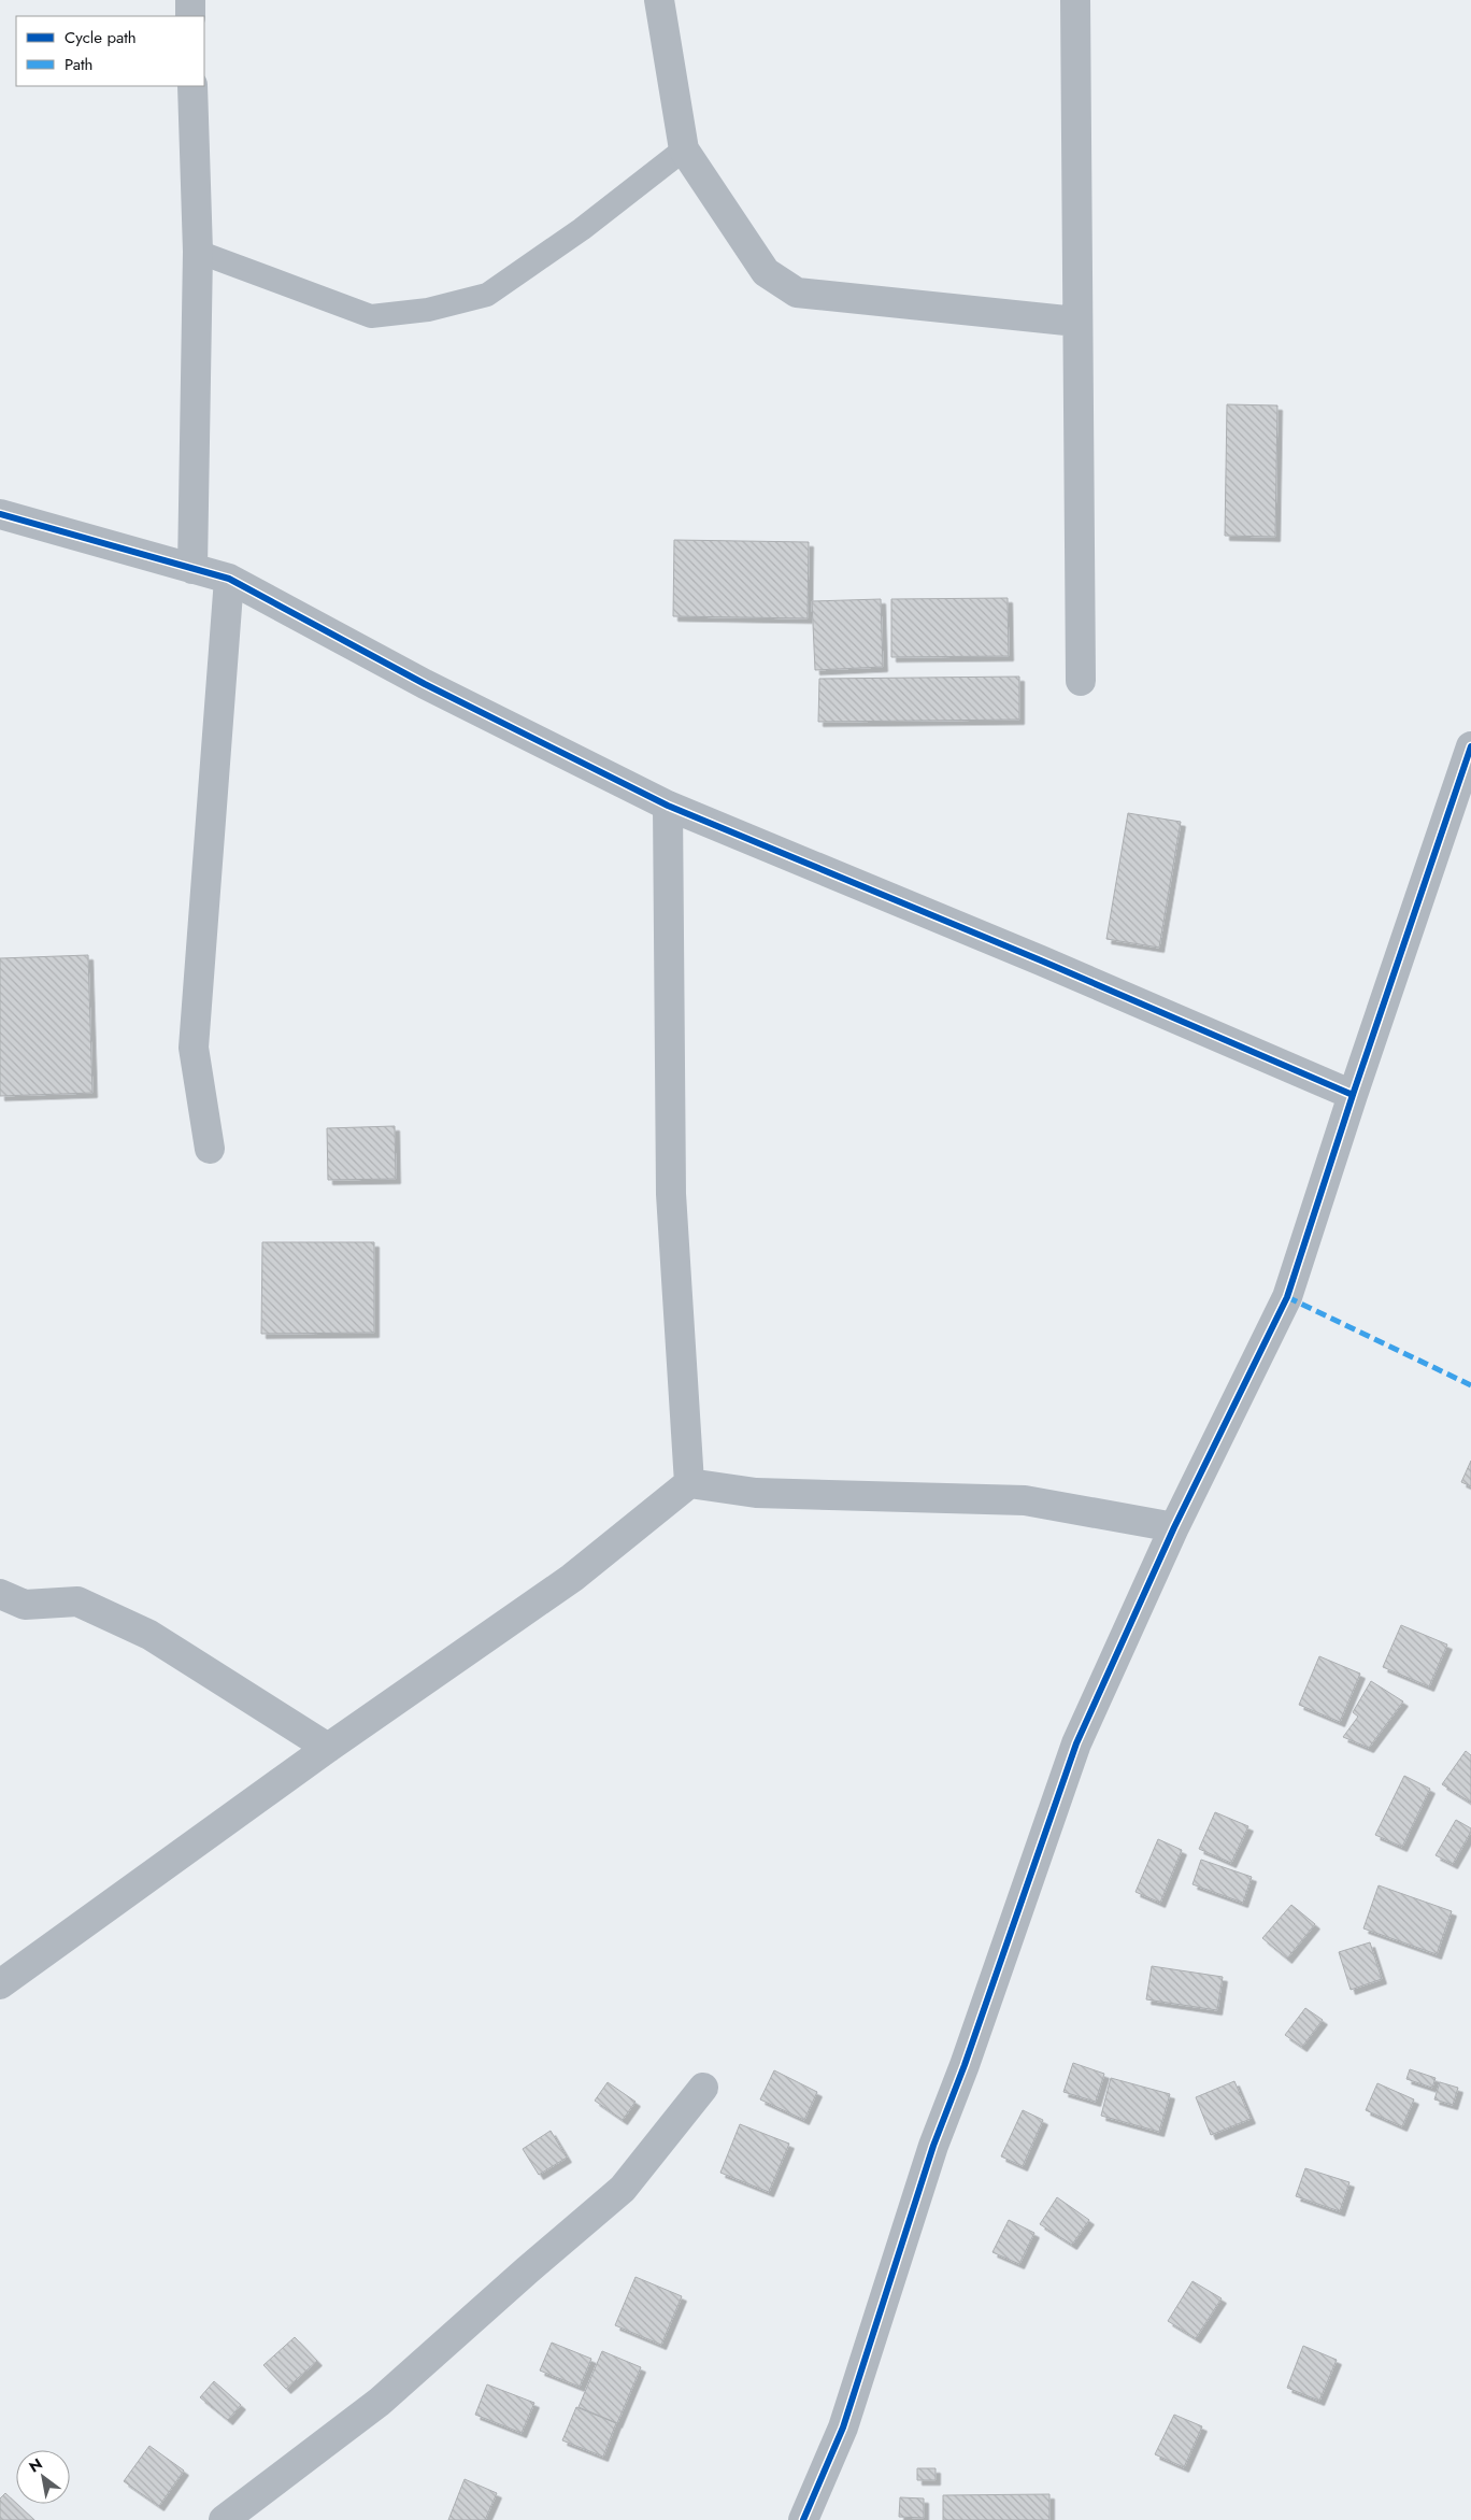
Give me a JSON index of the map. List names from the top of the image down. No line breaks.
{"legend":["Cycle path","Path"],"north":"top left"}
